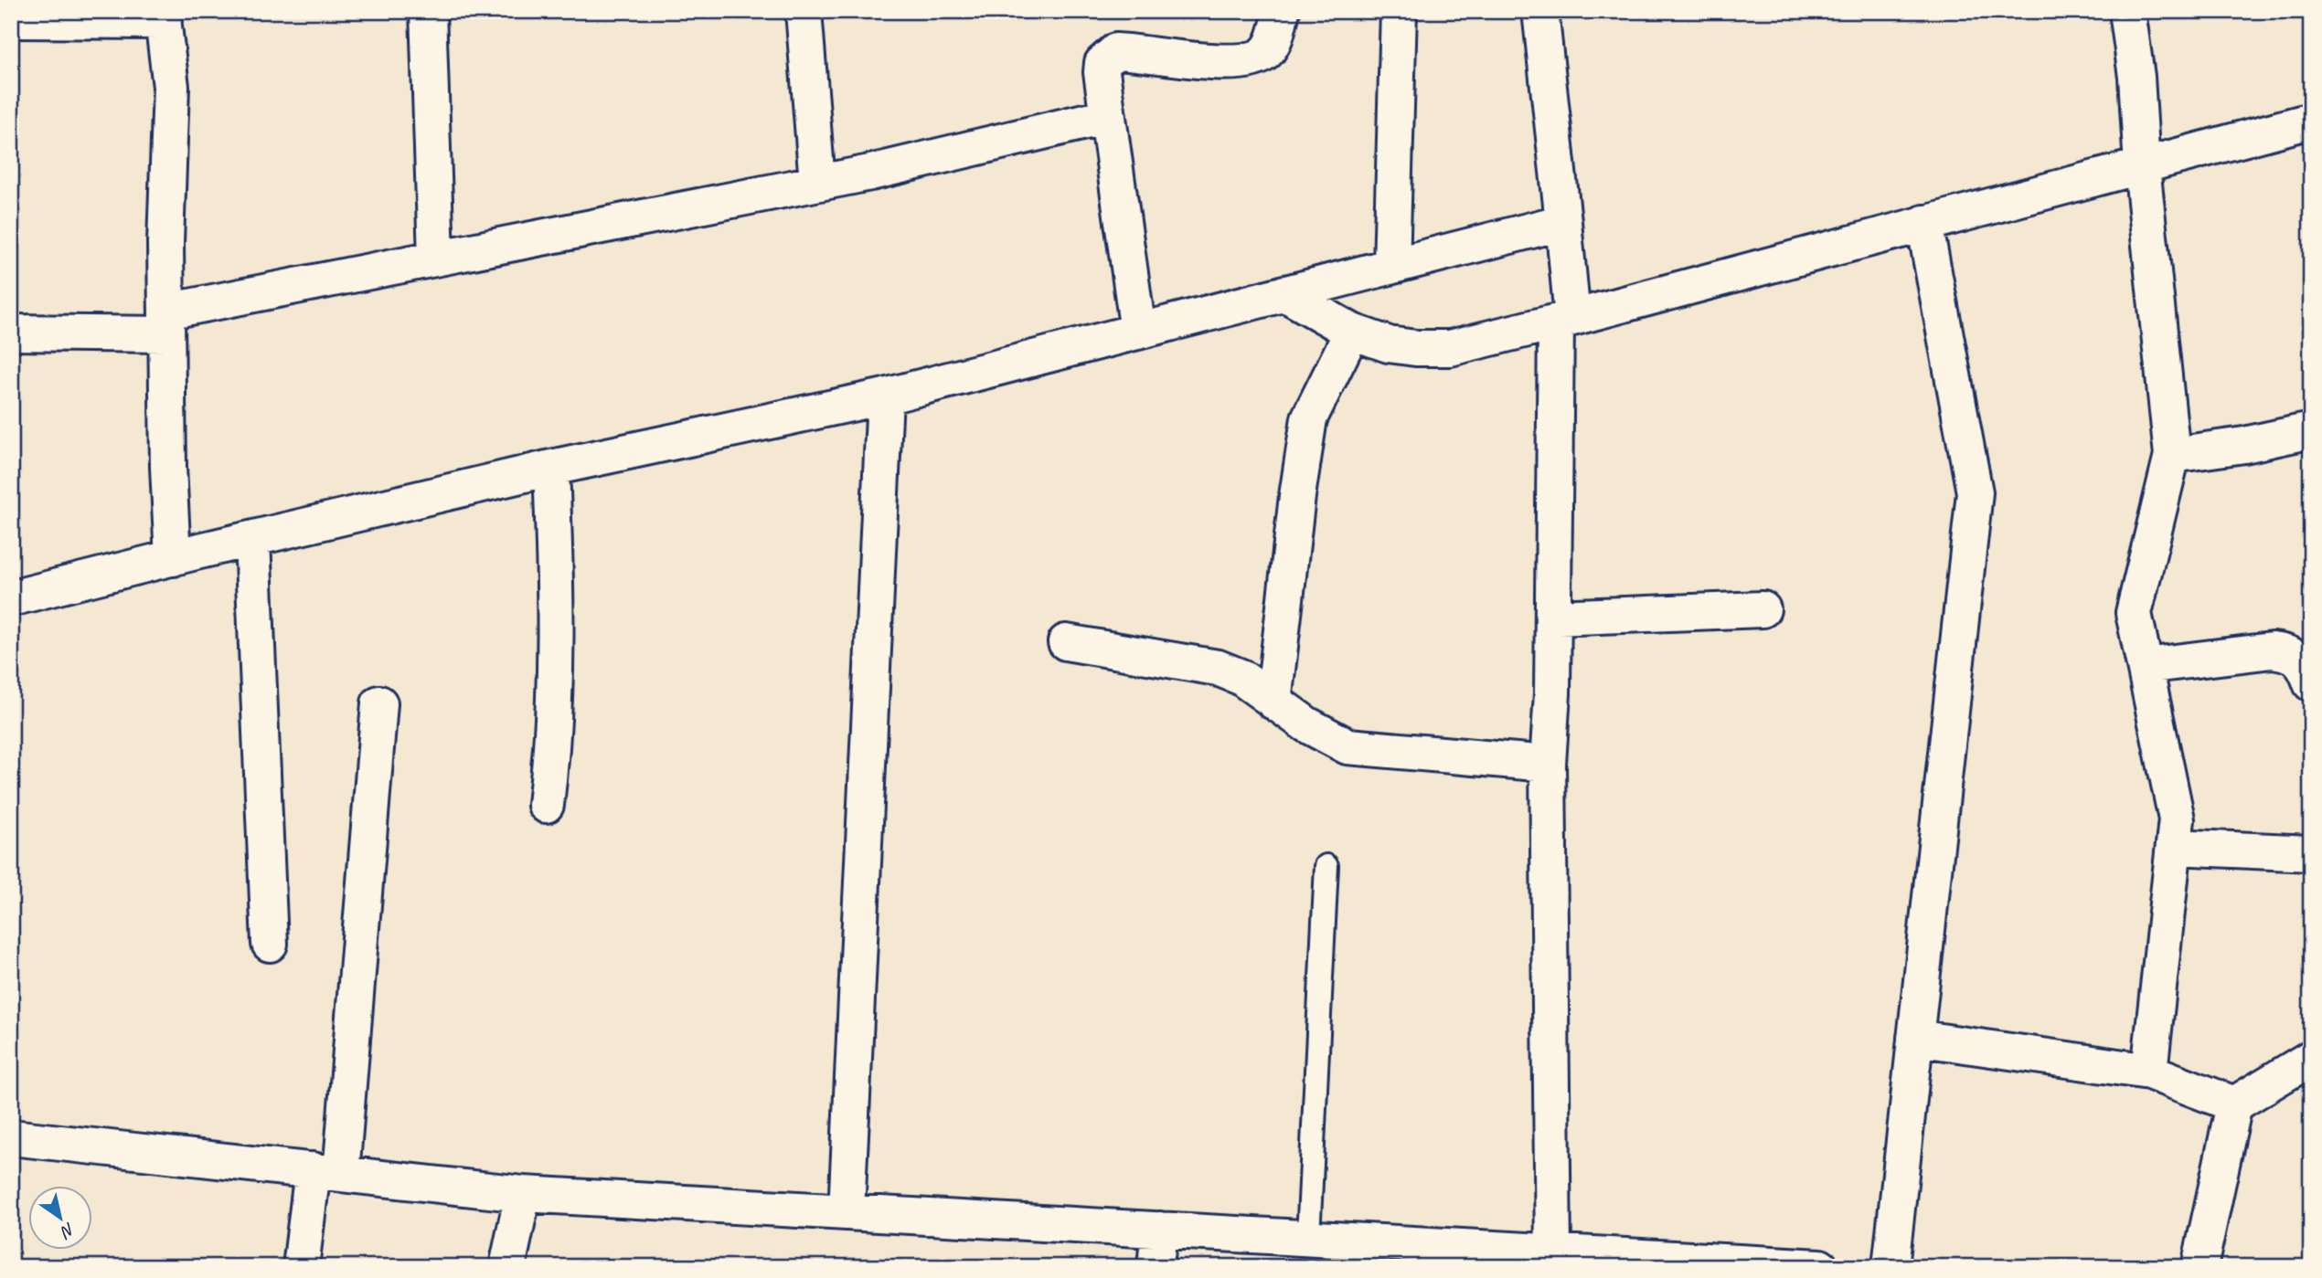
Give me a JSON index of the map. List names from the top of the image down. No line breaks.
{"north":"bottom right"}
